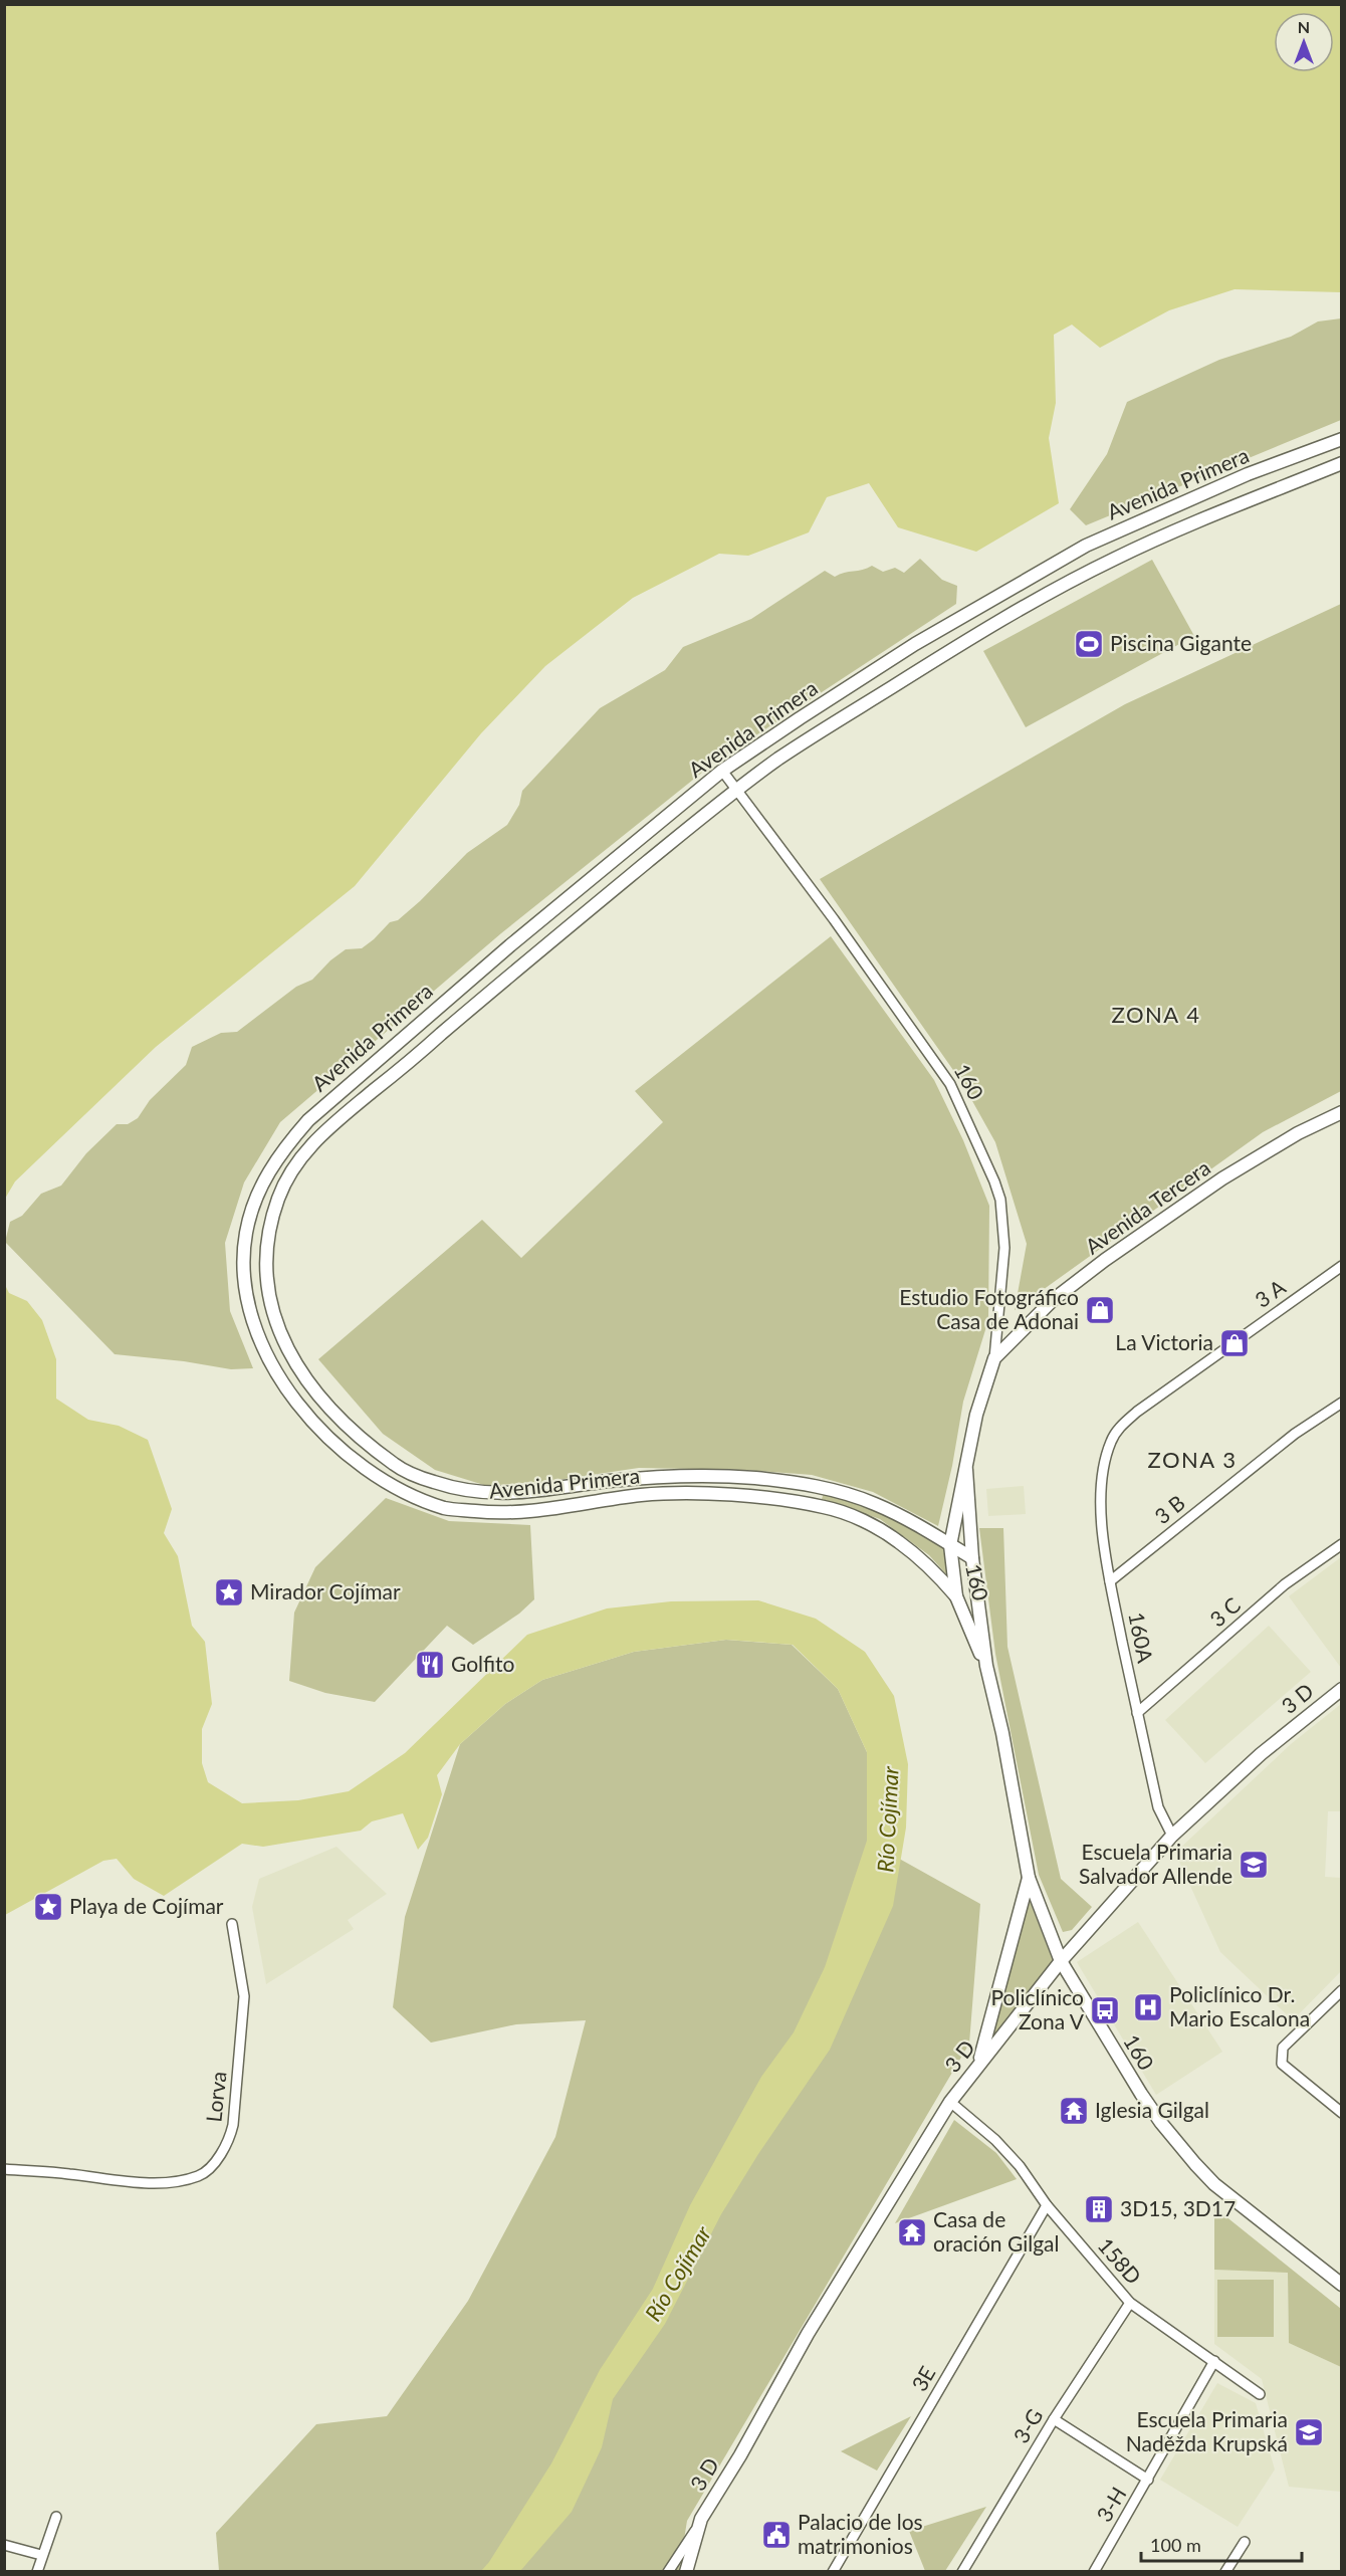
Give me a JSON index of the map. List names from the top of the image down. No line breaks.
{"streets":{"street":["Avenida Primera","160","Avenida Tercera","3 A","3 B","3 C","160A","3 D","Lorva","158D","3E","3-G","3-H"]},"crossings":[["Avenida Primera","160"],["160","Avenida Tercera"],["160","3 D"],["3 A","160A"],["3 B","160A"],["3 C","160A"],["160A","3 D"],["3 D","158D"],["158D","3E"],["158D","3-G"],["158D","3-H"]],"districts":["ZONA 4","ZONA 3"],"water":["Río Cojímar"],"places":{"sports":["Piscina Gigante"],"shop":["Estudio Fotográfico Casa de Adonai","La Victoria"],"place":["Mirador Cojímar","Playa de Cojímar"],"restaurant":["Golfito"],"school or university":["Escuela Primaria Salvador Allende","Escuela Primaria Naděžda Krupská"],"hospital":["Policlínico Dr. Mario Escalona"],"bus stop":["Policlínico Zona V"],"temple":["Iglesia Gilgal","Casa de oración Gilgal"],"building":["3D15, 3D17"],"public building":["Palacio de los matrimonios"]},"scale_bar":"100 m","north":"top"}
